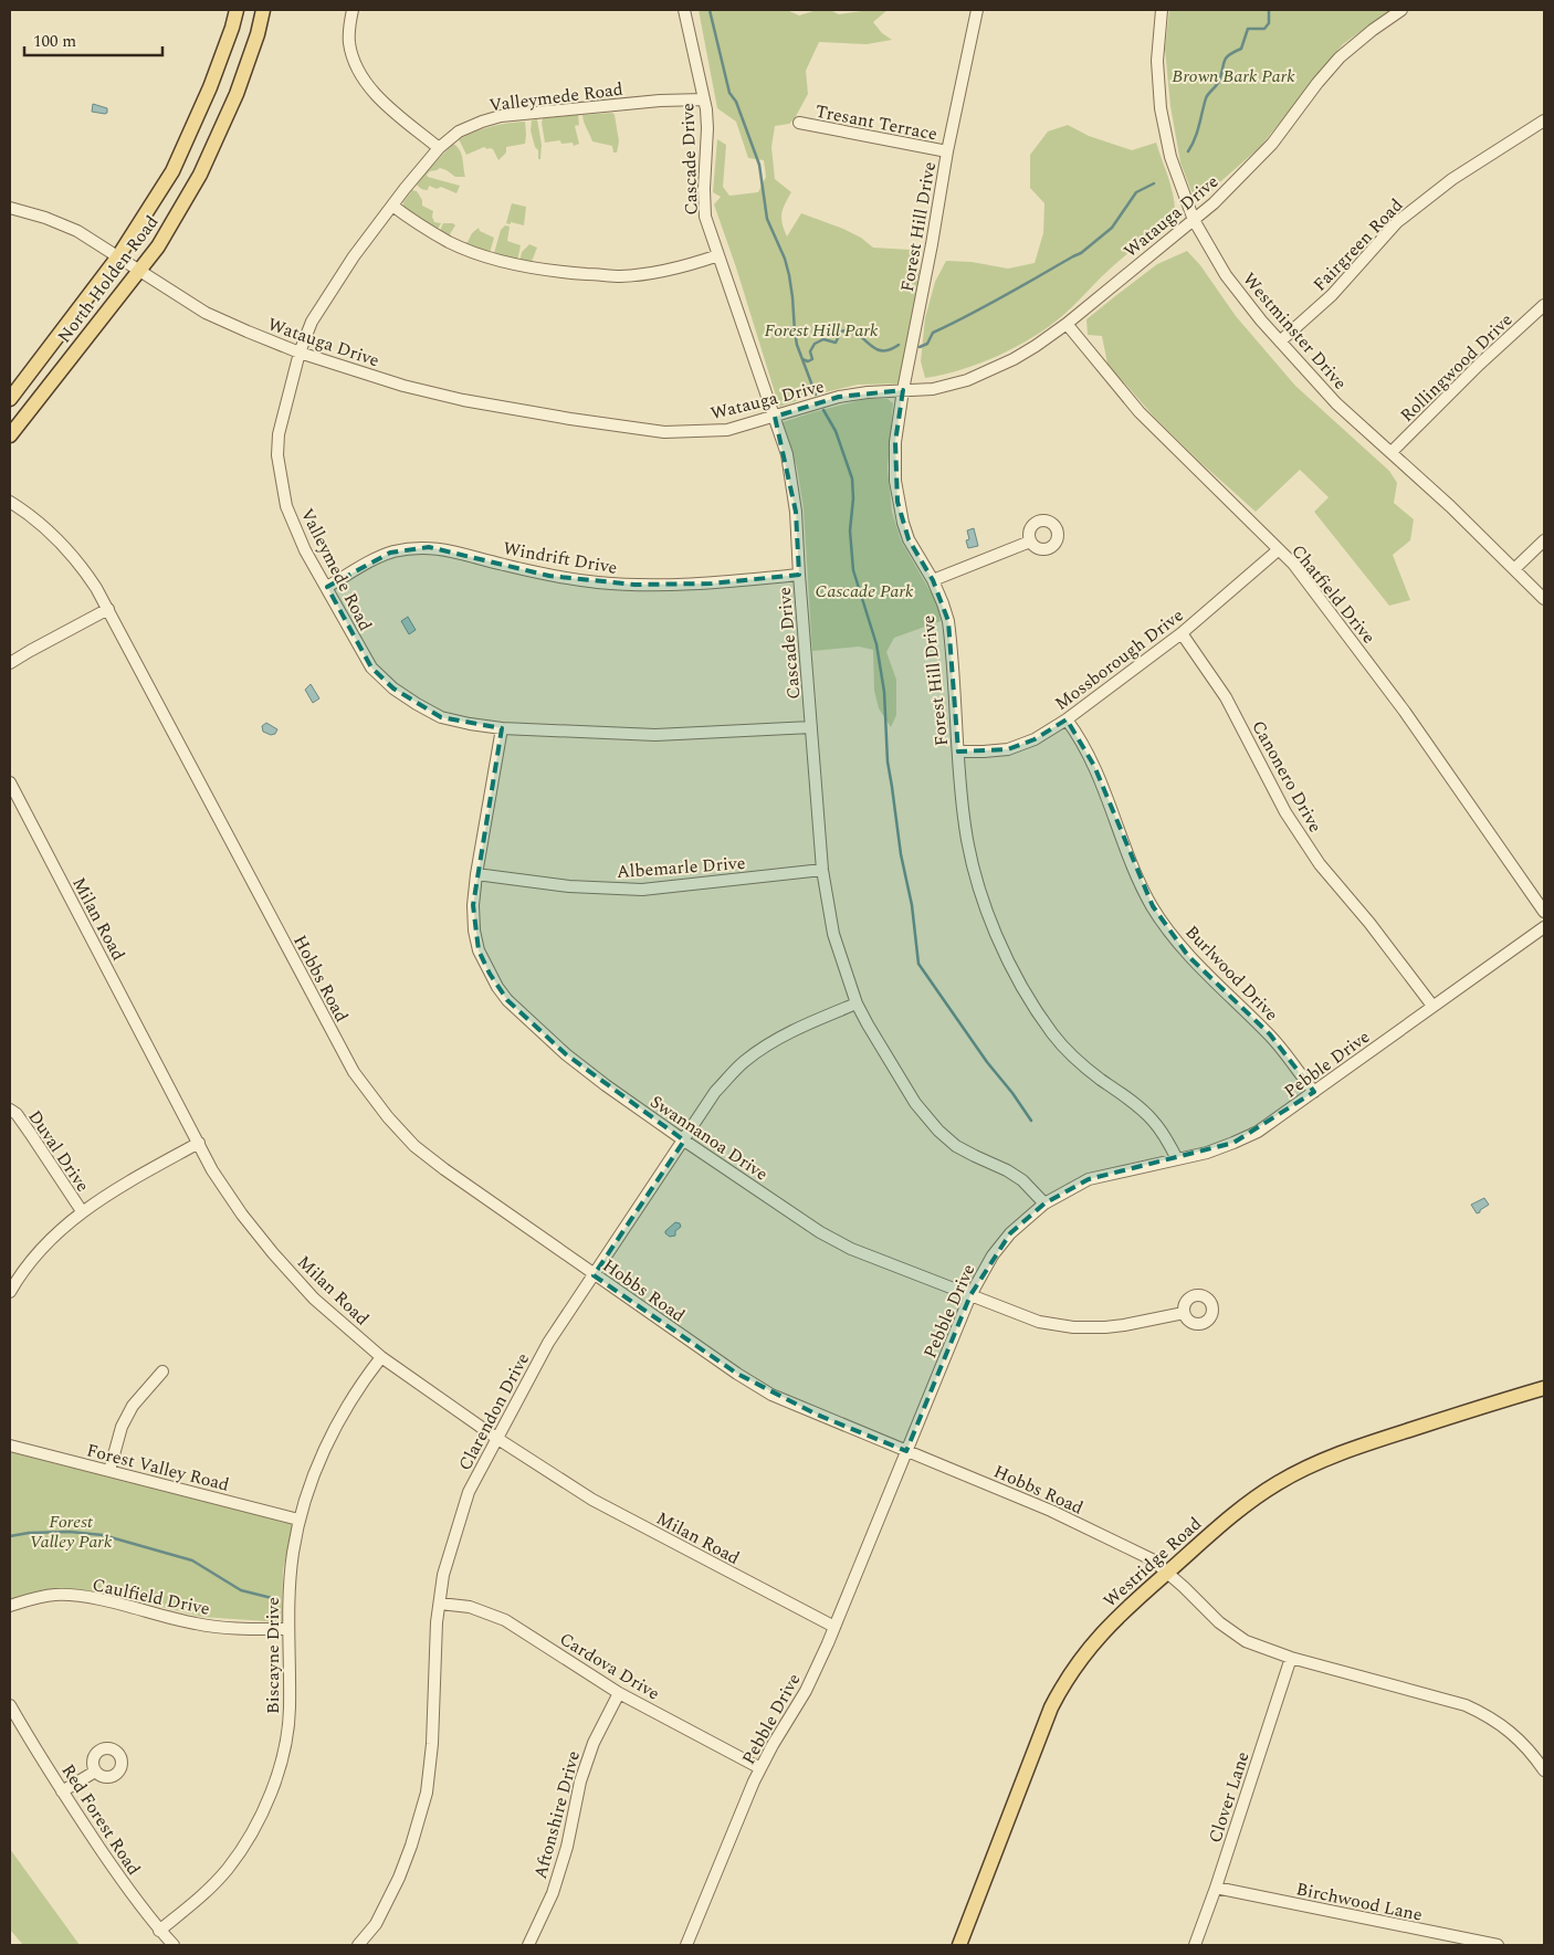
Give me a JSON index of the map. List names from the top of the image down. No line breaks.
{"streets":{"main road":["North Holden Road","Westridge Road"],"street":["Valleymede Road","Tresant Terrace","Cascade Drive","Watauga Drive","Forest Hill Drive","Fairgreen Road","Westminster Drive","Rollingwood Drive","Windrift Drive","Chatfield Drive","Mossborough Drive","Canonero Drive","Albemarle Drive","Milan Road","Burlwood Drive","Hobbs Road","Pebble Drive","Swannanoa Drive","Duval Drive","Clarendon Drive","Forest Valley Road","Caulfield Drive","Biscayne Drive","Cardova Drive","Clover Lane","Aftonshire Drive","Red Forest Road","Birchwood Lane"]},"crossings":[["Valleymede Road","Cascade Drive"],["Valleymede Road","Watauga Drive"],["Valleymede Road","Windrift Drive"],["Valleymede Road","Swannanoa Drive"],["Tresant Terrace","Forest Hill Drive"],["Cascade Drive","Watauga Drive"],["Cascade Drive","Windrift Drive"],["Cascade Drive","Albemarle Drive"],["Cascade Drive","Pebble Drive"],["Cascade Drive","Clarendon Drive"],["Watauga Drive","Forest Hill Drive"],["Watauga Drive","North Holden Road"],["Watauga Drive","Westminster Drive"],["Watauga Drive","Chatfield Drive"],["Forest Hill Drive","Mossborough Drive"],["Forest Hill Drive","Pebble Drive"],["Fairgreen Road","Westminster Drive"],["Westminster Drive","Rollingwood Drive"],["Chatfield Drive","Mossborough Drive"],["Mossborough Drive","Canonero Drive"],["Mossborough Drive","Burlwood Drive"],["Canonero Drive","Pebble Drive"],["Albemarle Drive","Swannanoa Drive"],["Milan Road","Pebble Drive"],["Milan Road","Clarendon Drive"],["Milan Road","Biscayne Drive"],["Burlwood Drive","Pebble Drive"],["Hobbs Road","Pebble Drive"],["Hobbs Road","Clarendon Drive"],["Hobbs Road","Westridge Road"],["Hobbs Road","Clover Lane"],["Pebble Drive","Swannanoa Drive"],["Pebble Drive","Cardova Drive"],["Swannanoa Drive","Clarendon Drive"],["Clarendon Drive","Cardova Drive"],["Forest Valley Road","Biscayne Drive"],["Caulfield Drive","Biscayne Drive"],["Biscayne Drive","Red Forest Road"],["Cardova Drive","Aftonshire Drive"],["Clover Lane","Birchwood Lane"]],"parks":["Brown Bark Park","Forest Hill Park","Cascade Park","Forest Valley Park"],"scale_bar":"100 m"}
